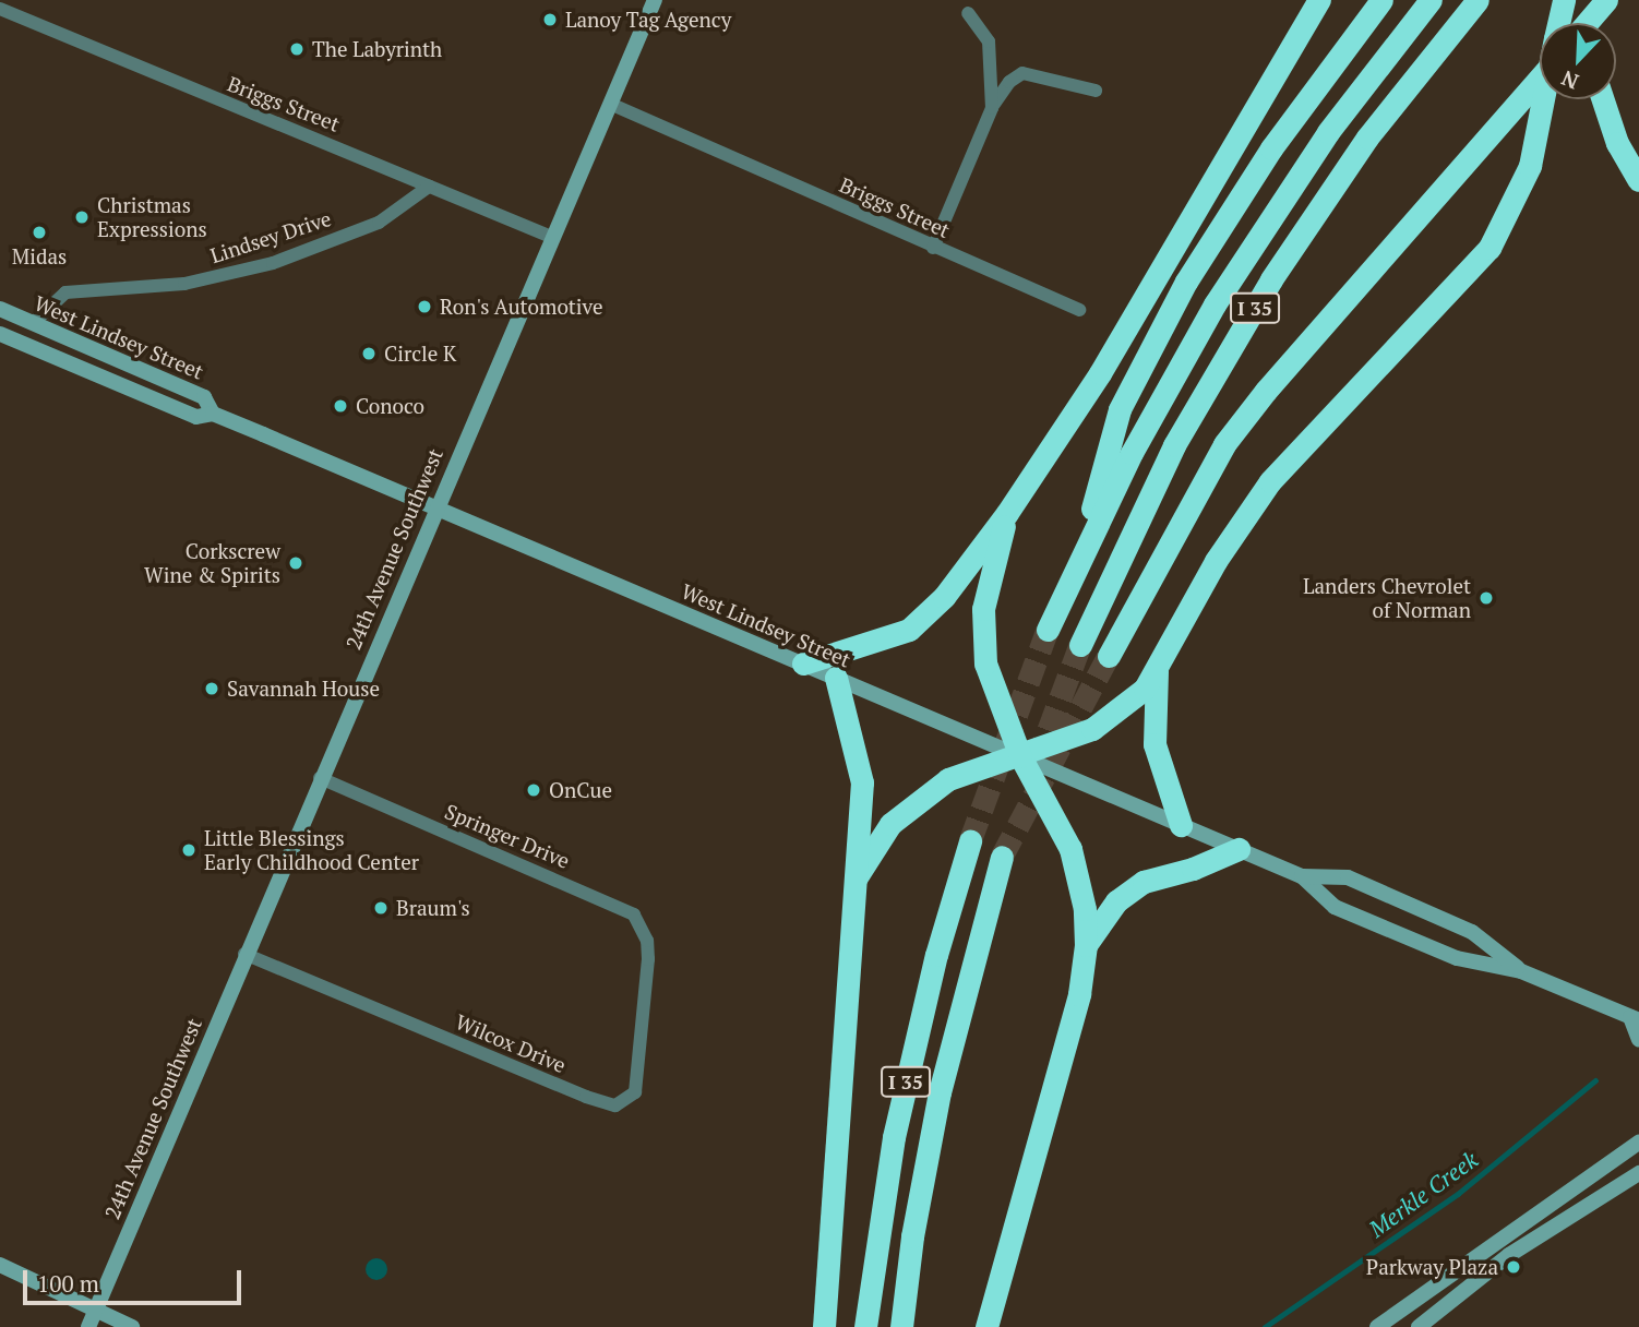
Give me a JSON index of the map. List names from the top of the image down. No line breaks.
{"streets":{"highway":["I 35"],"main road":["West Lindsey Street","24th Avenue Southwest"],"street":["Briggs Street","Lindsey Drive","Springer Drive","Wilcox Drive"]},"crossings":[["Briggs Street","Lindsey Drive"],["Briggs Street","24th Avenue Southwest"],["Lindsey Drive","West Lindsey Street"],["West Lindsey Street","24th Avenue Southwest"],["24th Avenue Southwest","Springer Drive"],["24th Avenue Southwest","Wilcox Drive"],["Springer Drive","Wilcox Drive"]],"water":["Merkle Creek"],"places":["Lanoy Tag Agency","The Labyrinth","Christmas Expressions","Midas","Ron's Automotive","Circle K","Conoco","Corkscrew Wine & Spirits","Landers Chevrolet of Norman","Savannah House","OnCue","Little Blessings Early Childhood Center","Braum's","Parkway Plaza"],"scale_bar":"100 m","north":"bottom left"}
